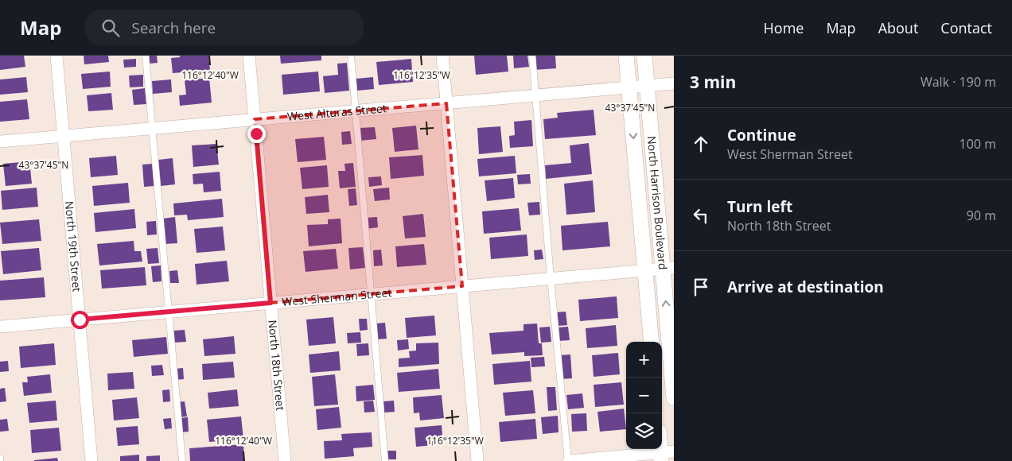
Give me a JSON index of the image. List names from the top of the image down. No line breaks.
{"streets":{"street":["West Alturas Street","North Harrison Boulevard","North 19th Street","West Sherman Street","North 18th Street"]},"crossings":[["West Alturas Street","North Harrison Boulevard"],["West Alturas Street","North 19th Street"],["West Alturas Street","North 18th Street"],["North Harrison Boulevard","West Sherman Street"],["North 19th Street","West Sherman Street"],["West Sherman Street","North 18th Street"]],"page":{"header":"Map","search":"Search here","nav":["Home","Map","About","Contact"],"heading":["3 min","Walk · 190 m"],"list":[["Continue","West Sherman Street","100 m"],["Turn left","North 18th Street","90 m"],"Arrive at destination"],"map_buttons":["+","−"]},"coordinates":["116°12'40\"W","116°12'35\"W","43°37'45\"N"]}
